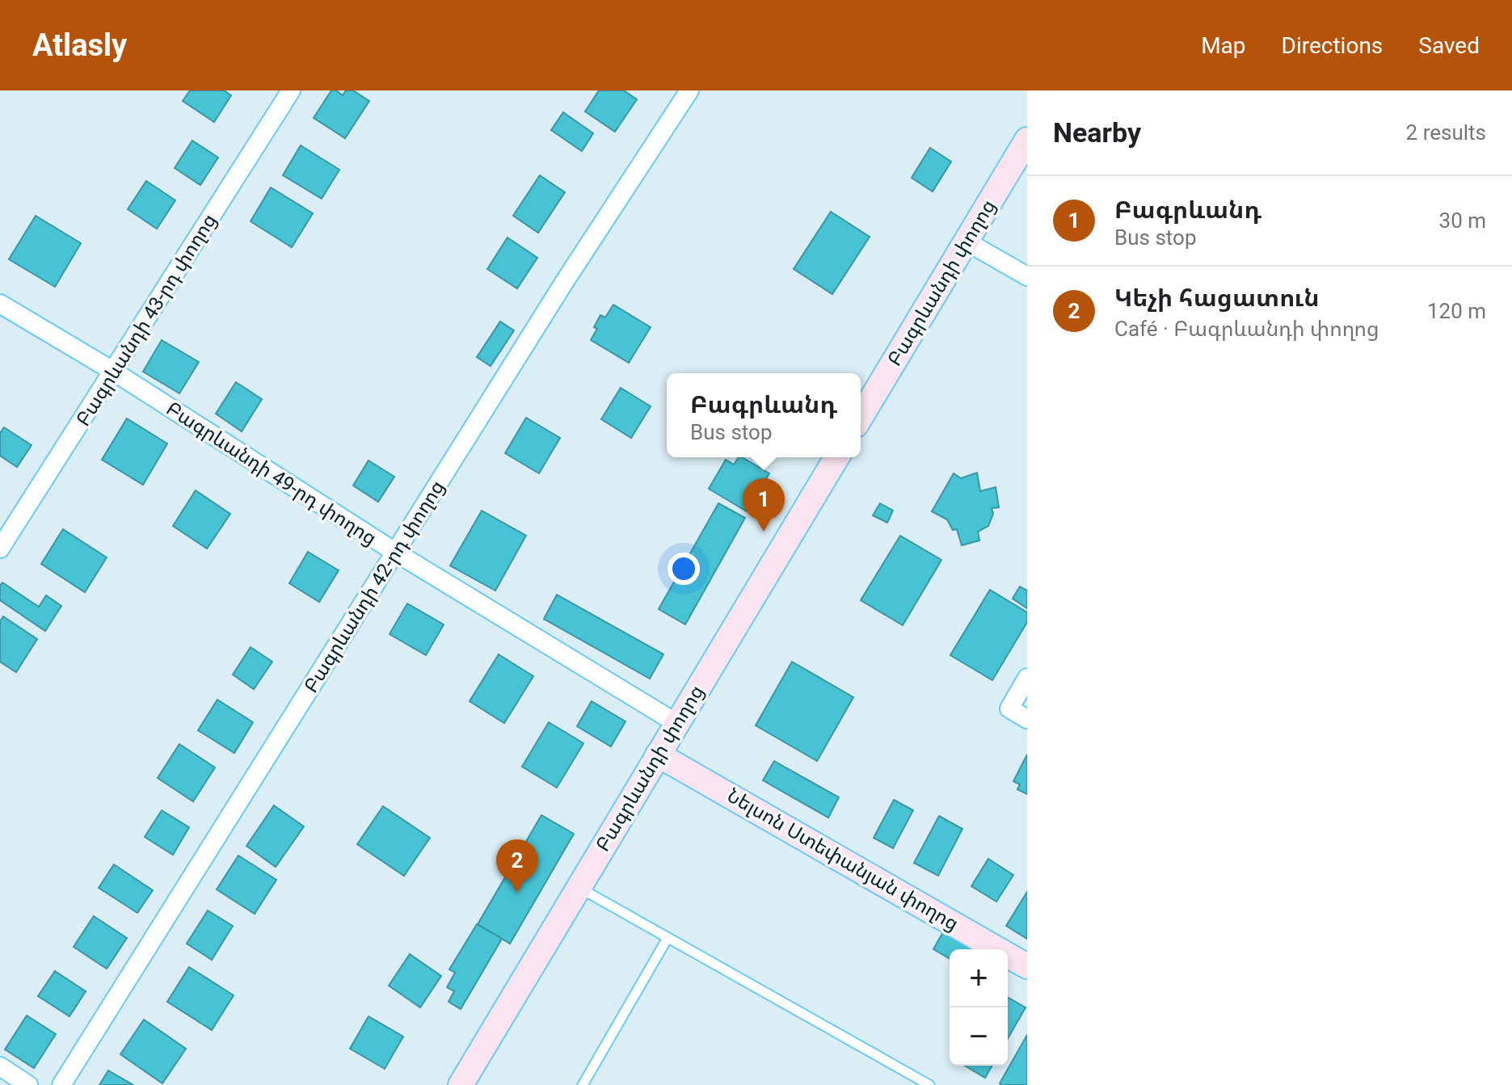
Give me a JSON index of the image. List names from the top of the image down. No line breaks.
{"streets":{"main road":["Բագրևանդի փողոց","Նելսոն Ստեփանյան փողոց"],"street":["Բագրևանդի 43-րդ փողոց","Բագրևանդի 49-րդ փողոց","Բագրևանդի 42-րդ փողոց"]},"crossings":[["Բագրևանդի փողոց","Բագրևանդի 49-րդ փողոց"],["Բագրևանդի փողոց","Նելսոն Ստեփանյան փողոց"],["Բագրևանդի 43-րդ փողոց","Բագրևանդի 49-րդ փողոց"],["Բագրևանդի 49-րդ փողոց","Բագրևանդի 42-րդ փողոց"]],"page":{"header":"Atlasly","nav":["Map","Directions","Saved"],"heading":["Nearby","2 results"],"list":[{"mark":"1","name":"Բագրևանդ","note":"Bus stop","value":"30 m"},{"mark":"2","name":"Կեչի հացատուն","note":"Café · Բագրևանդի փողոց","value":"120 m"}],"popup":["Բագրևանդ","Bus stop"],"pins":["1","2"],"map_buttons":["+","−"]}}
